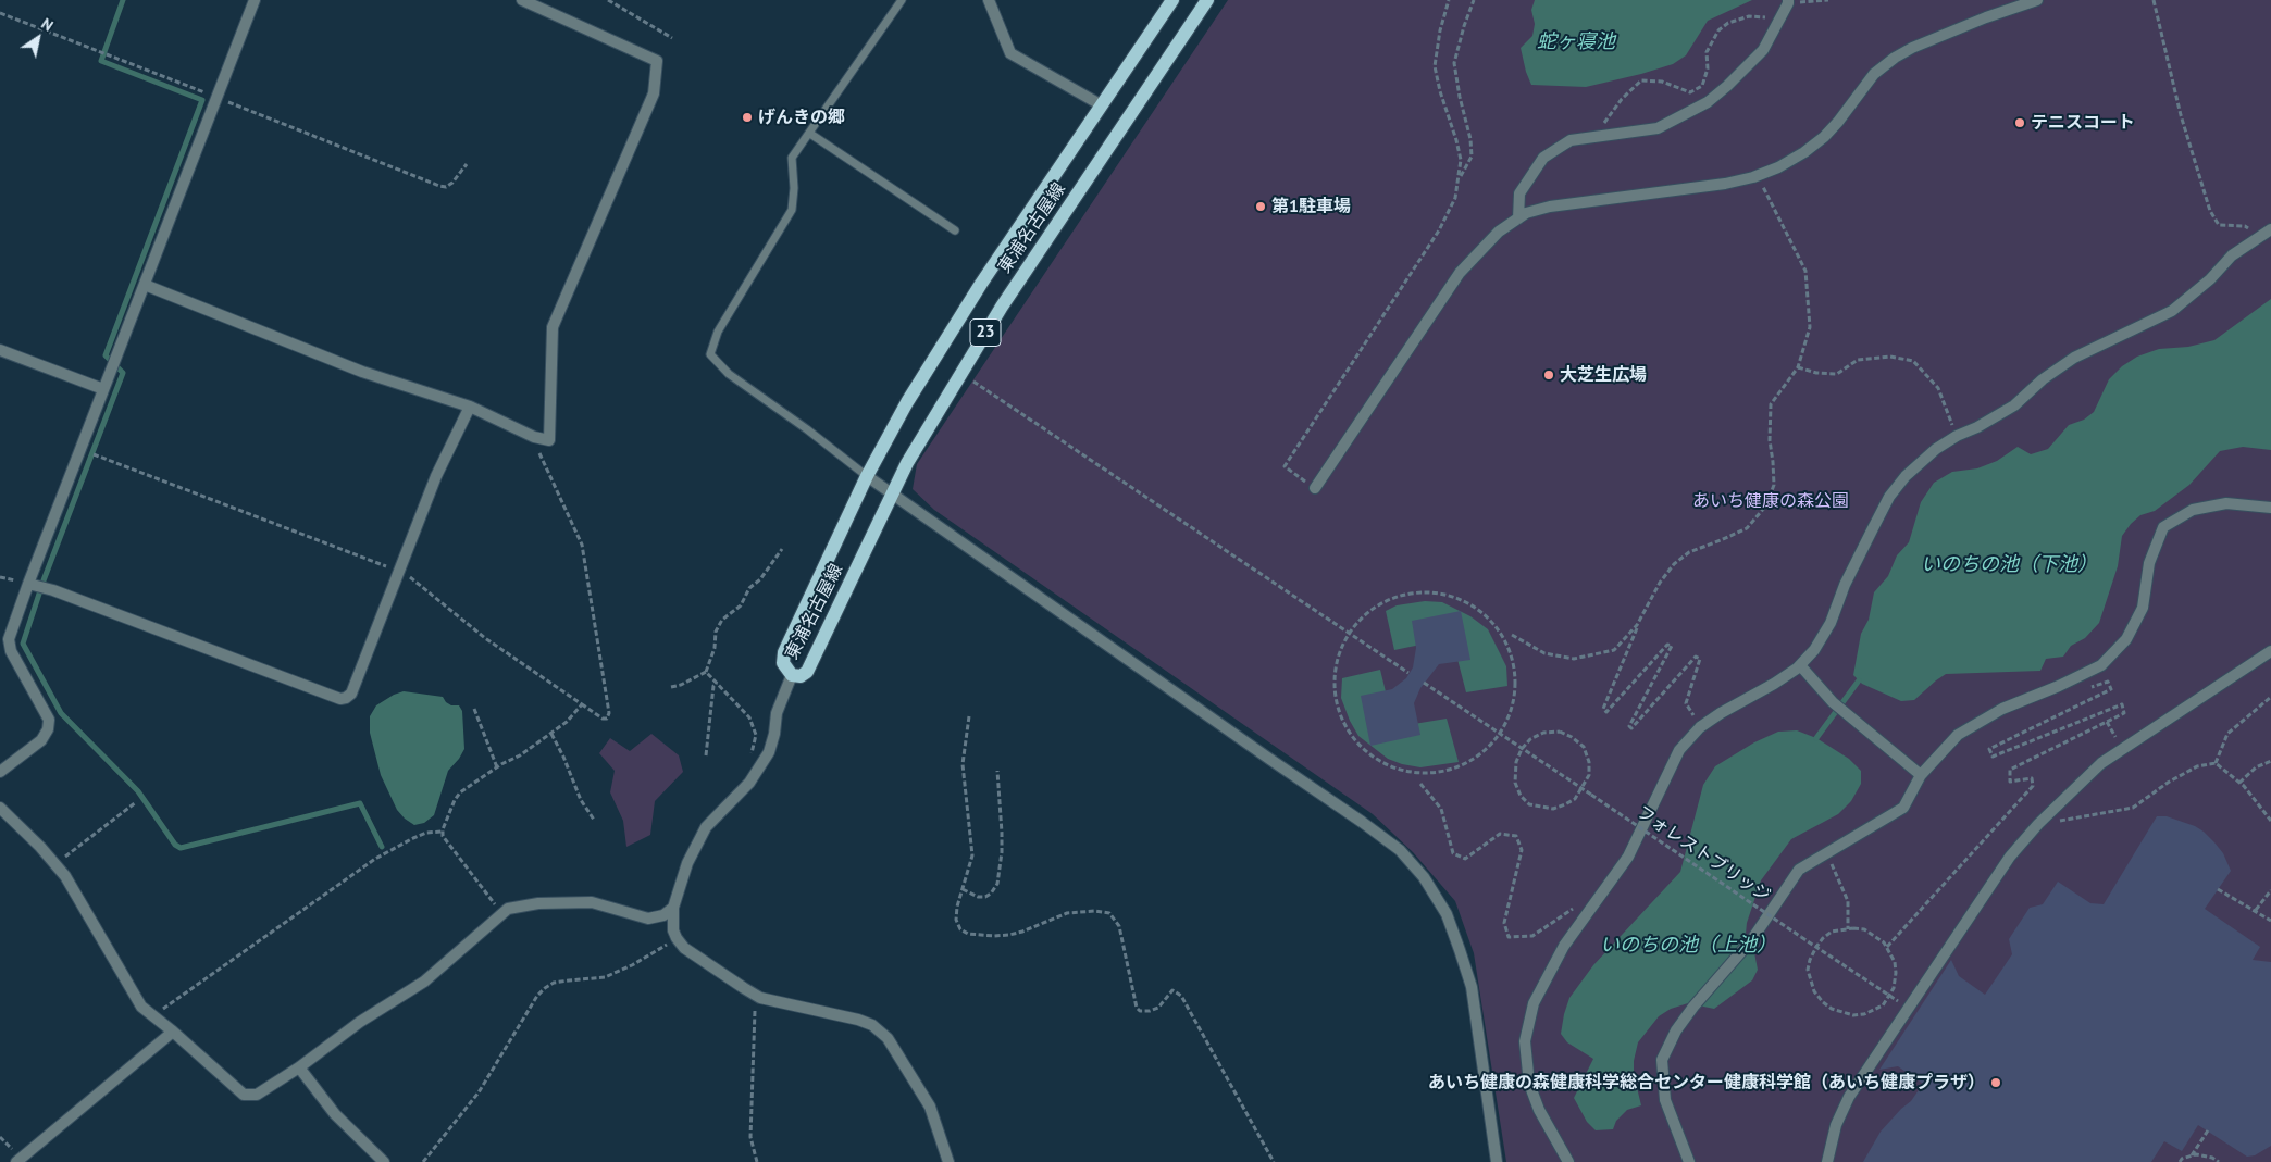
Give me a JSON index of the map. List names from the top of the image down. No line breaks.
{"streets":{"main road":["東浦名古屋線","23"],"path":["フォレストブリッジ"]},"water":["蛇ヶ寝池","いのちの池（下池）","いのちの池（上池）"],"parks":["あいち健康の森公園"],"places":["げんきの郷","テニスコート","第1駐車場","大芝生広場","あいち健康の森健康科学総合センター健康科学館（あいち健康プラザ）"],"north":"top right"}
